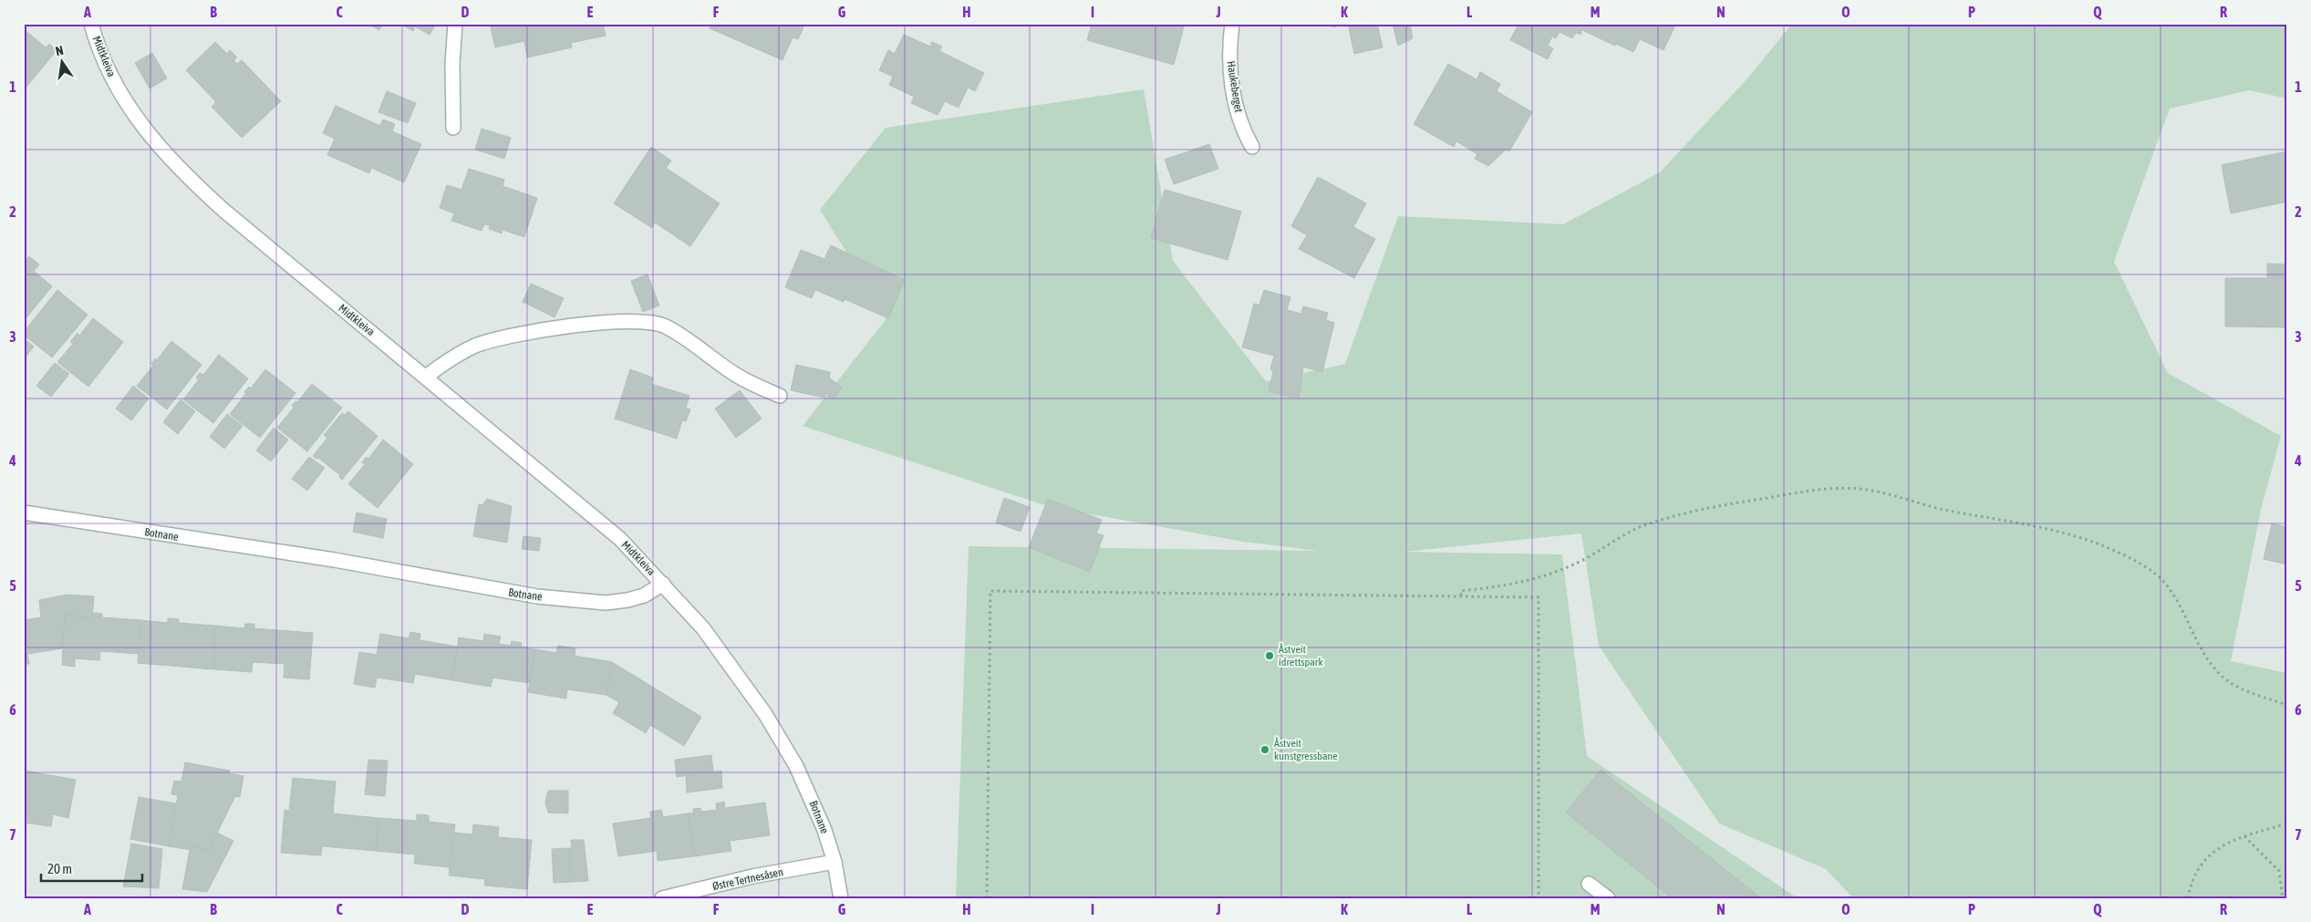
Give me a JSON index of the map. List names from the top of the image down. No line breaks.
{"streets":{"street":["Midtkleiva","Haukeberget","Botnane","Østre Tertnesåsen"]},"crossings":[["Midtkleiva","Botnane"],["Botnane","Østre Tertnesåsen"]],"places":["Åstveit idrettspark","Åstveit kunstgressbane"],"scale_bar":"20 m","north":"top","grid":{"columns":["A","B","C","D","E","F","G","H","I","J","K","L","M","N","O","P","Q","R"],"rows":["1","2","3","4","5","6","7"]}}
